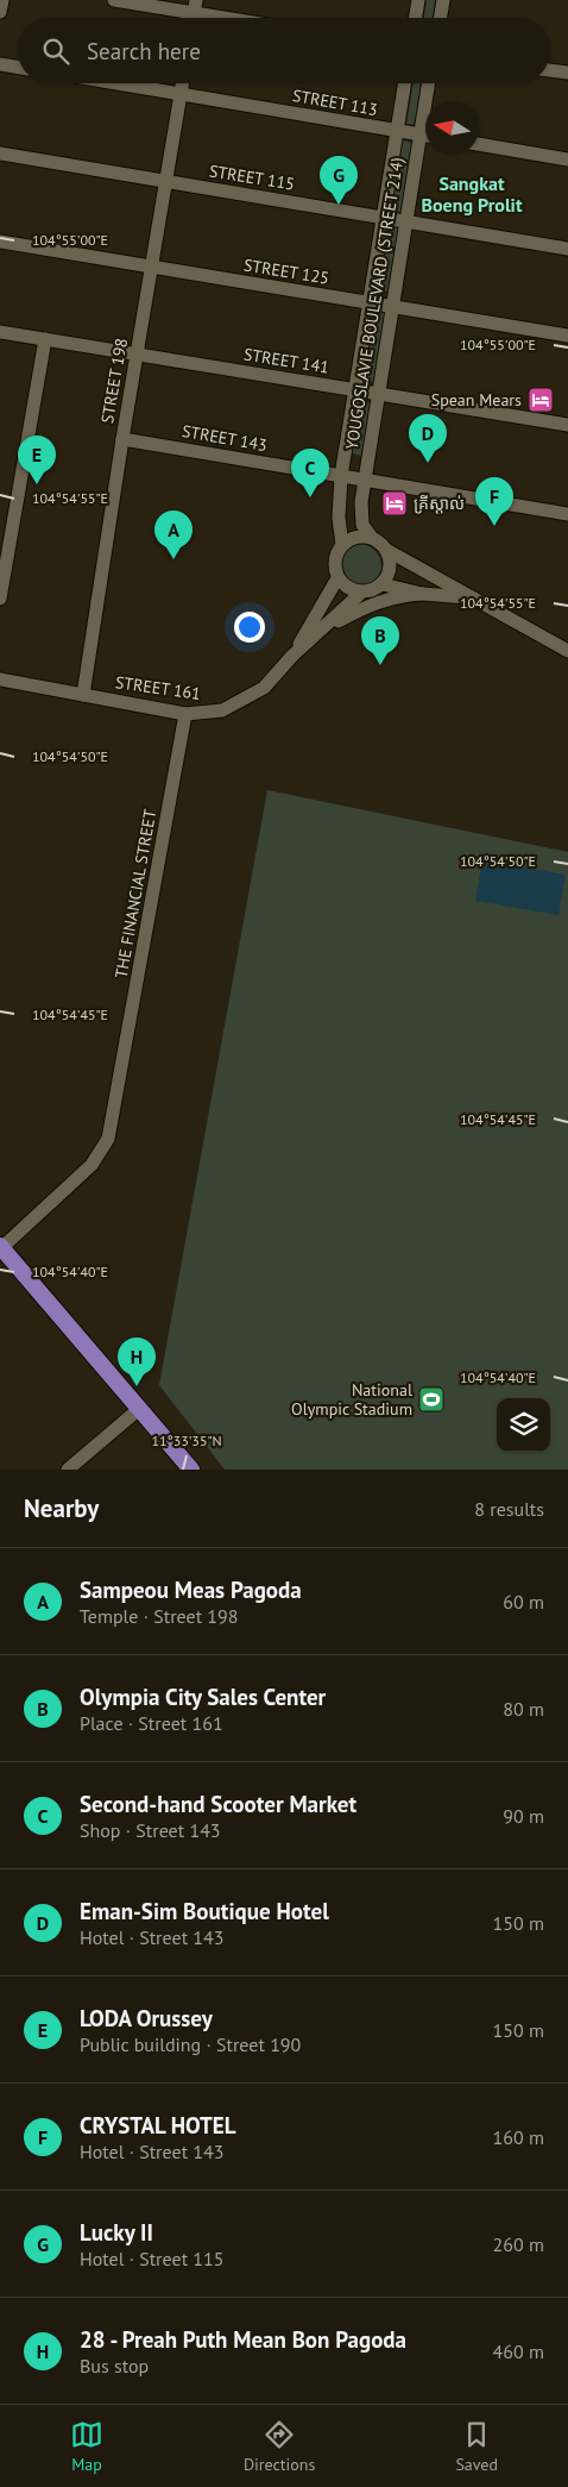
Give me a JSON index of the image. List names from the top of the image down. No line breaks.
{"streets":{"street":["STREET 113","STREET 115","STREET 125","YOUGOSLAVIE BOULEVARD (STREET 214)","STREET 141","STREET 198","STREET 143","STREET 161","THE FINANCIAL STREET"]},"crossings":[["STREET 113","STREET 198"],["STREET 115","YOUGOSLAVIE BOULEVARD (STREET 214)"],["STREET 115","STREET 198"],["STREET 125","YOUGOSLAVIE BOULEVARD (STREET 214)"],["STREET 125","STREET 198"],["YOUGOSLAVIE BOULEVARD (STREET 214)","STREET 141"],["YOUGOSLAVIE BOULEVARD (STREET 214)","STREET 143"],["YOUGOSLAVIE BOULEVARD (STREET 214)","STREET 161"],["STREET 141","STREET 198"],["STREET 198","STREET 143"],["STREET 198","STREET 161"],["STREET 161","THE FINANCIAL STREET"]],"districts":["Sangkat Boeng Prolit"],"places":{"hotel":["Spean Mears","គ្រីស្តាល់"],"sports":["National Olympic Stadium"]},"north":"left","page":{"search":"Search here","pins":["G","D","E","C","F","A","B","H"],"heading":["Nearby","8 results"],"list":[{"mark":"A","name":"Sampeou Meas Pagoda","note":"Temple · Street 198","value":"60 m"},{"mark":"B","name":"Olympia City Sales Center","note":"Place · Street 161","value":"80 m"},{"mark":"C","name":"Second-hand Scooter Market","note":"Shop · Street 143","value":"90 m"},{"mark":"D","name":"Eman-Sim Boutique Hotel","note":"Hotel · Street 143","value":"150 m"},{"mark":"E","name":"LODA Orussey","note":"Public building · Street 190","value":"150 m"},{"mark":"F","name":"CRYSTAL HOTEL","note":"Hotel · Street 143","value":"160 m"},{"mark":"G","name":"Lucky II","note":"Hotel · Street 115","value":"260 m"},{"mark":"H","name":"28 - Preah Puth Mean Bon Pagoda","note":"Bus stop","value":"460 m"}],"nav":["Map","Directions","Saved"]},"coordinates":["104°55'00\"E","104°54'55\"E","104°54'50\"E","104°54'45\"E","104°54'40\"E","11°33'35\"N"]}
